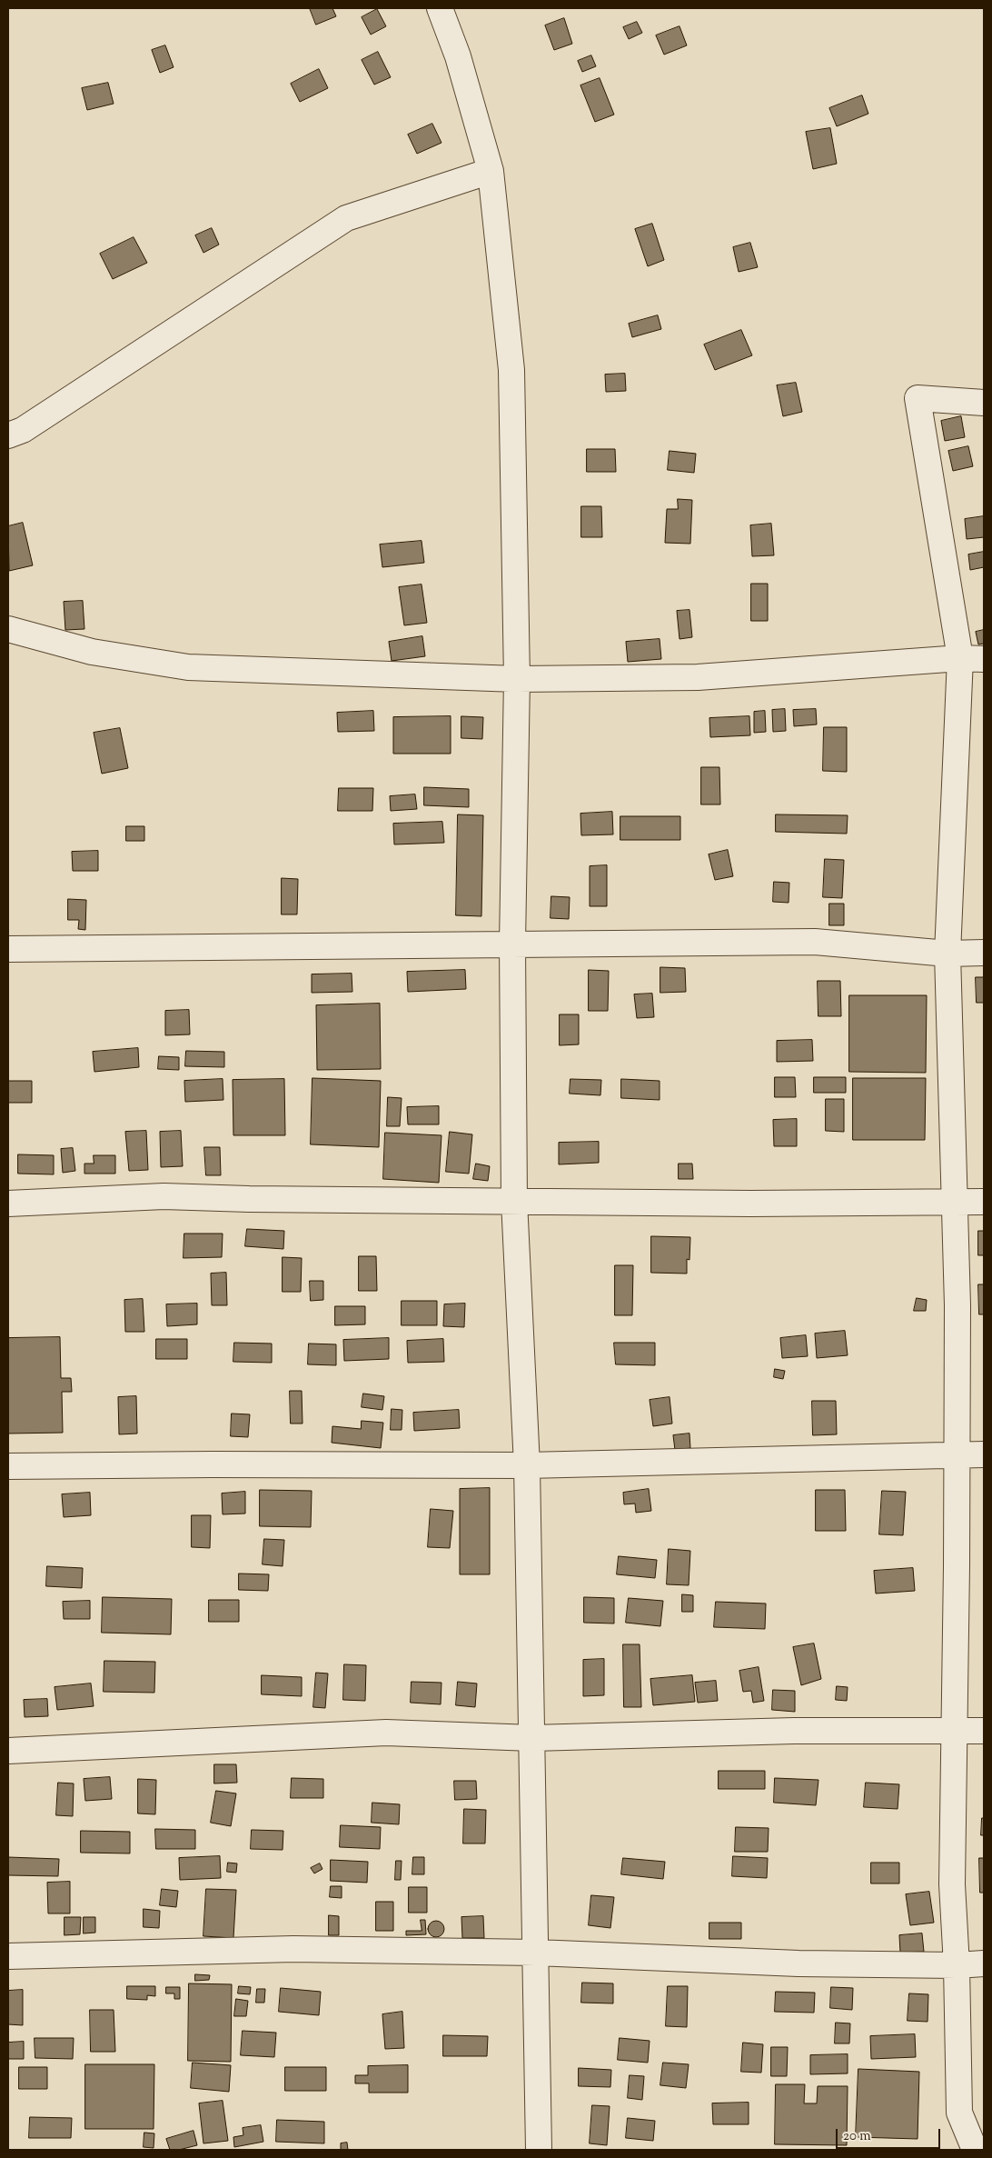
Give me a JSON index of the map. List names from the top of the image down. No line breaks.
{"scale_bar":"20 m"}
